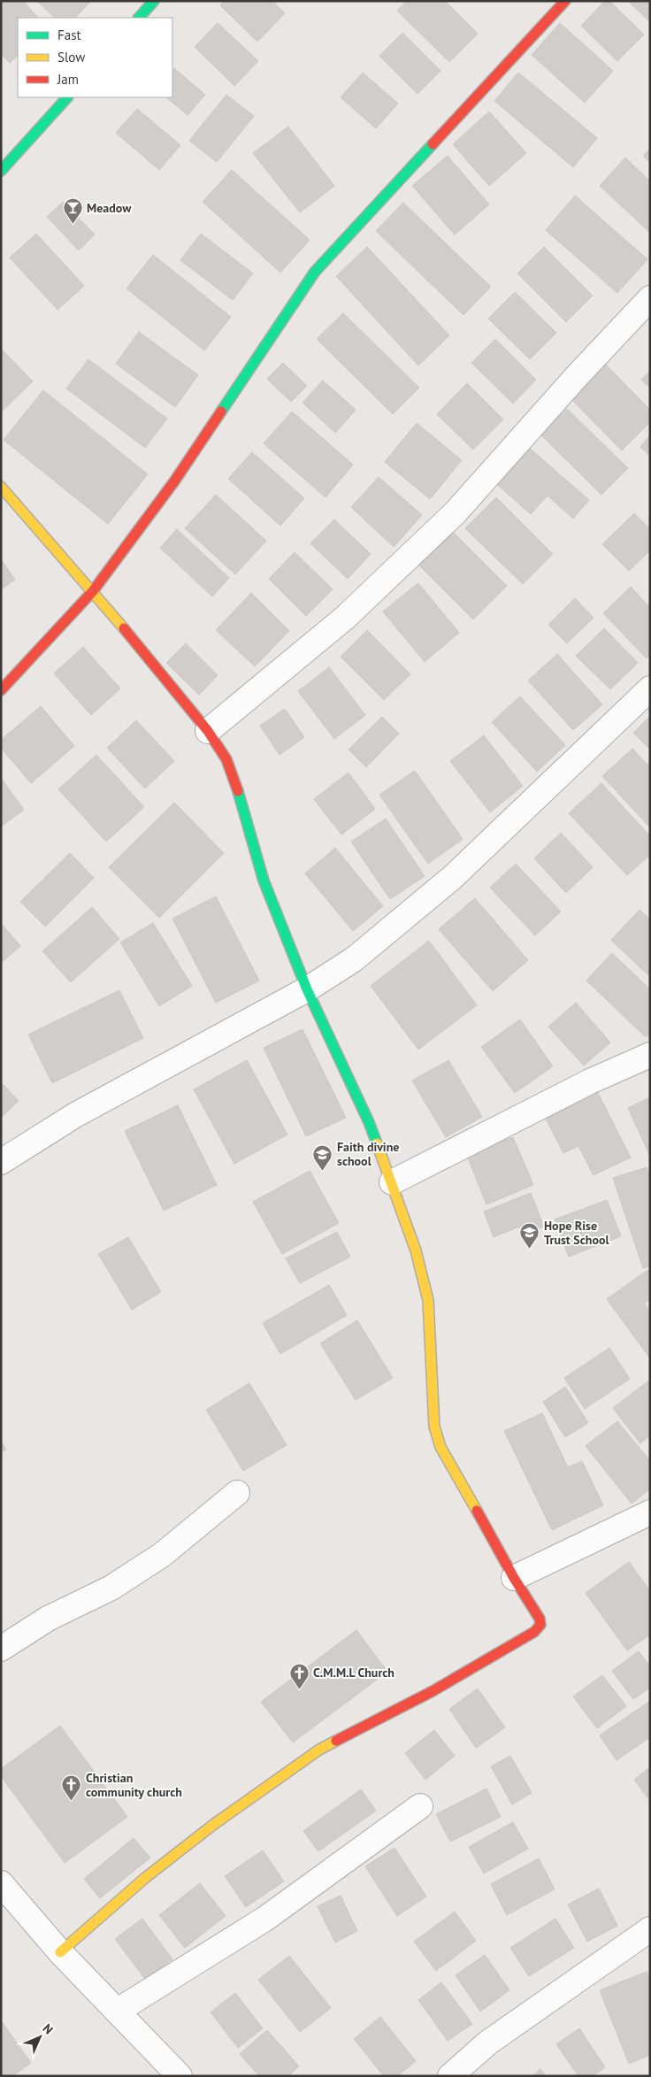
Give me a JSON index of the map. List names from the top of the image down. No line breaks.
{"places":{"bar":["Meadow"],"school or university":["Faith divine school","Hope Rise Trust School"],"church":["C.M.M.L Church","Christian community church"]},"legend":["Fast","Slow","Jam"],"north":"top right"}
